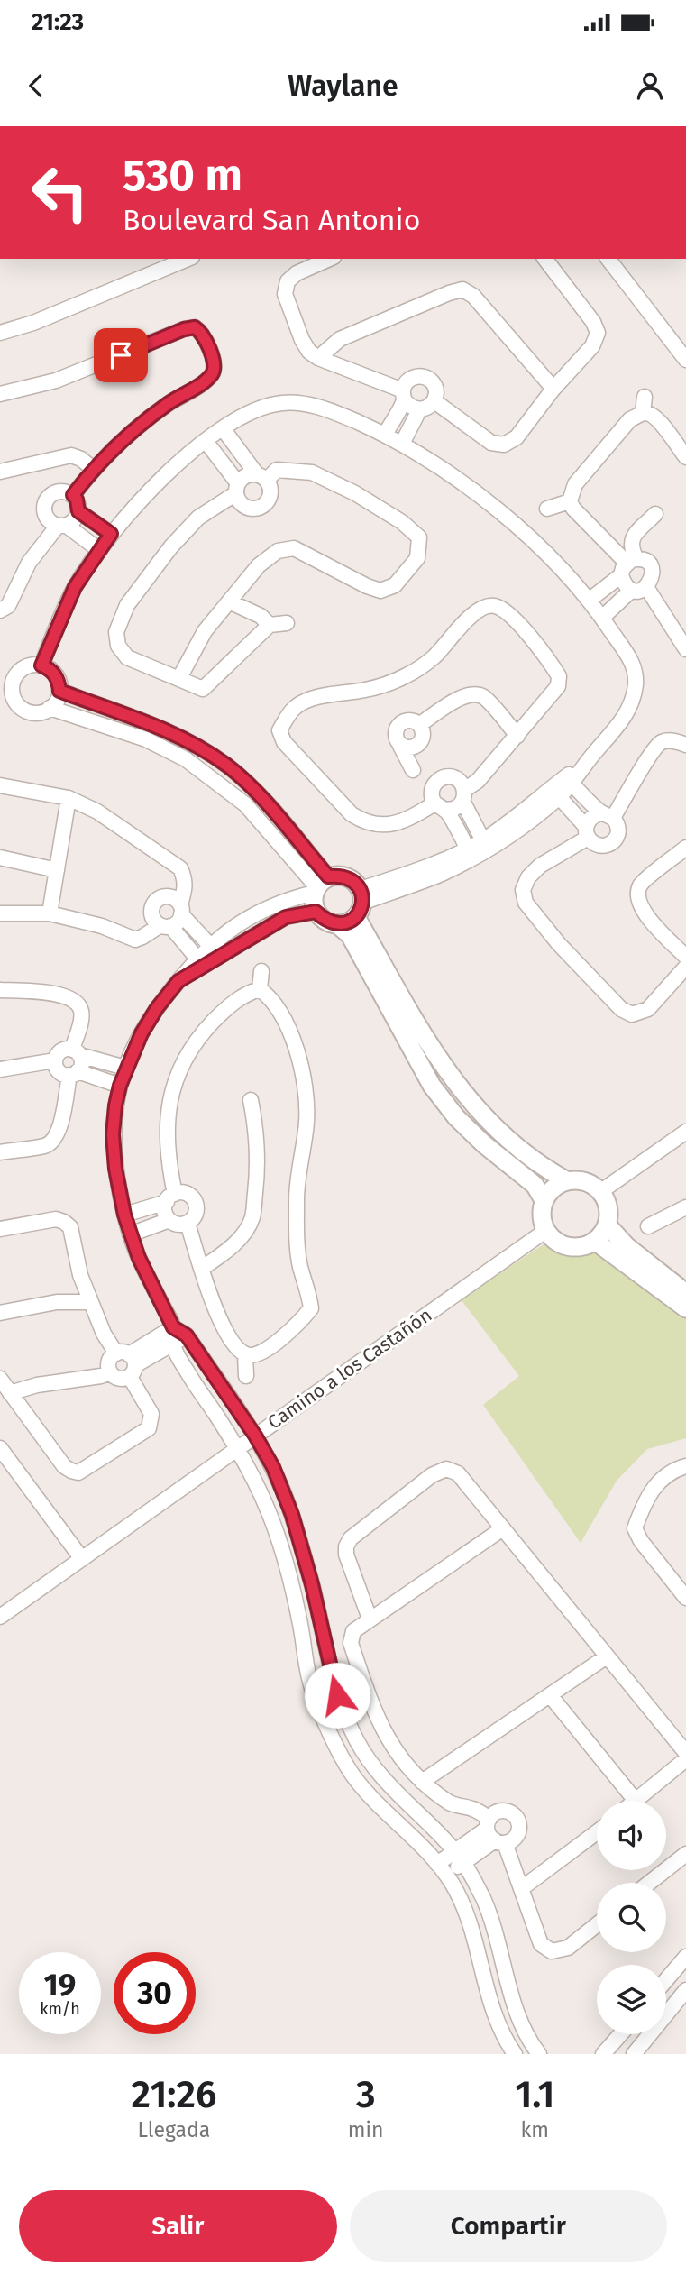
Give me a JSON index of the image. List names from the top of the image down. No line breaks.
{"streets":{"street":["Camino a los Castañón"]},"page":{"status":"21:23","header":"Waylane","turn":["530 m","Boulevard San Antonio"],"speed":"19 km/h","limit":"30","eta":["21:26","Llegada","3","min","1.1","km"],"buttons":["Salir","Compartir"]}}
